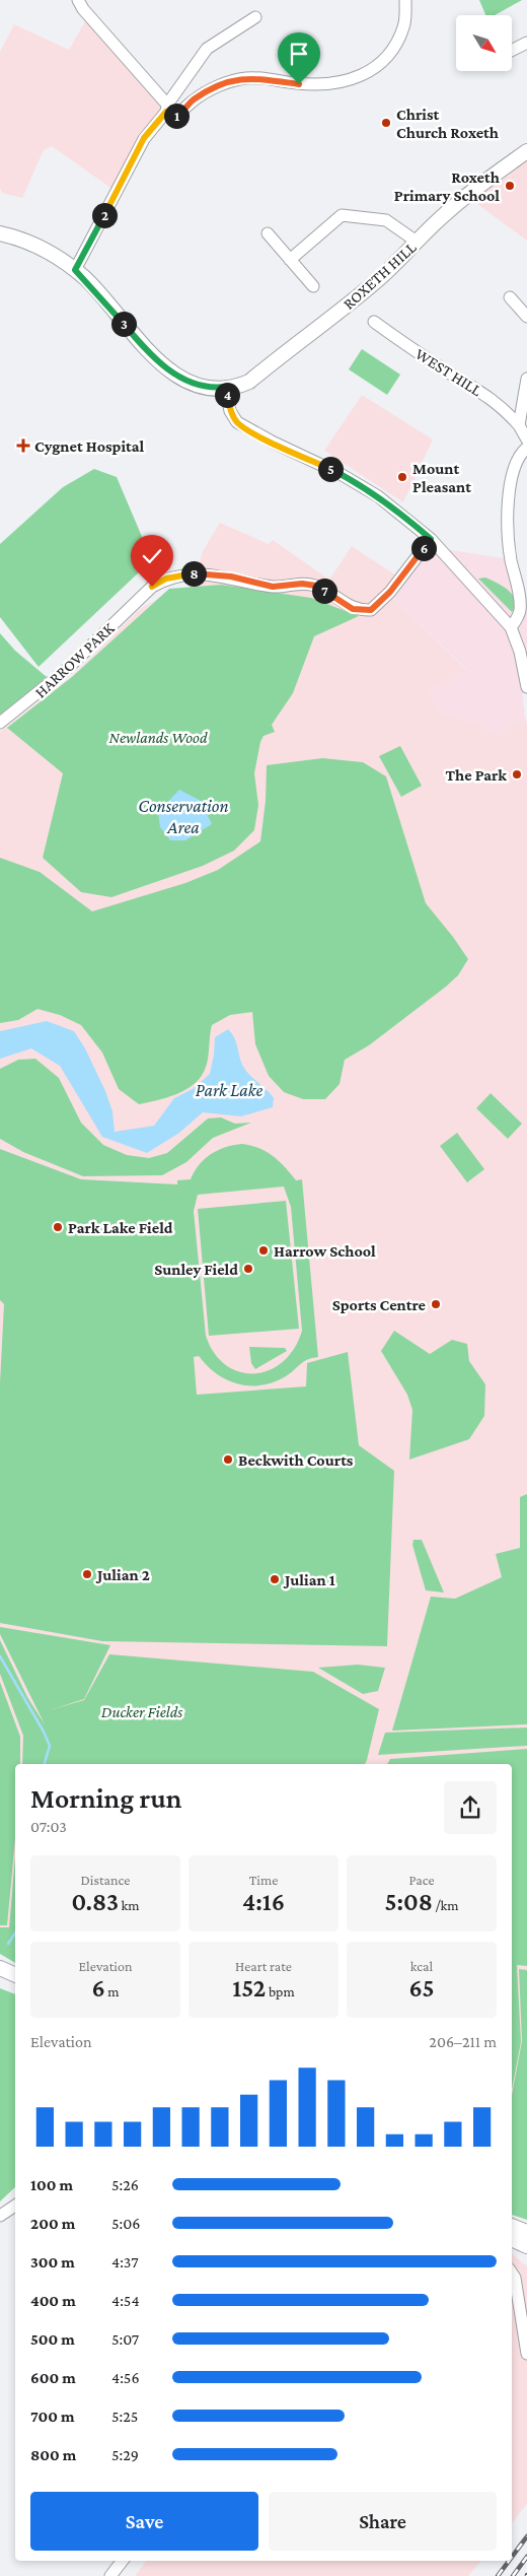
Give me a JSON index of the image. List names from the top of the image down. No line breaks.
{"streets":{"main road":["ROXETH HILL"],"street":["WEST HILL","HARROW PARK"]},"water":["Conservation Area","Park Lake"],"parks":["Newlands Wood","Ducker Fields"],"places":{"other":["Christ Church Roxeth","Roxeth Primary School","Mount Pleasant","The Park","Park Lake Field","Harrow School","Sunley Field","Sports Centre","Beckwith Courts","Julian 2","Julian 1"],"health":["Cygnet Hospital"]},"north":"bottom right","page":{"pins":["1","2","3","4","5","6","8","7"],"heading":["Morning run","07:03"],"stats":[["Distance","0.83 km"],["Time","4:16"],["Pace","5:08 /km"],["Elevation","6 m"],["Heart rate","152 bpm"],["kcal","65"]],"chart":["Elevation","206–211 m"],"list":[{"name":"100 m","note":"5:26"},{"name":"200 m","note":"5:06"},{"name":"300 m","note":"4:37"},{"name":"400 m","note":"4:54"},{"name":"500 m","note":"5:07"},{"name":"600 m","note":"4:56"},{"name":"700 m","note":"5:25"},{"name":"800 m","note":"5:29"}],"buttons":["Save","Share"]}}
